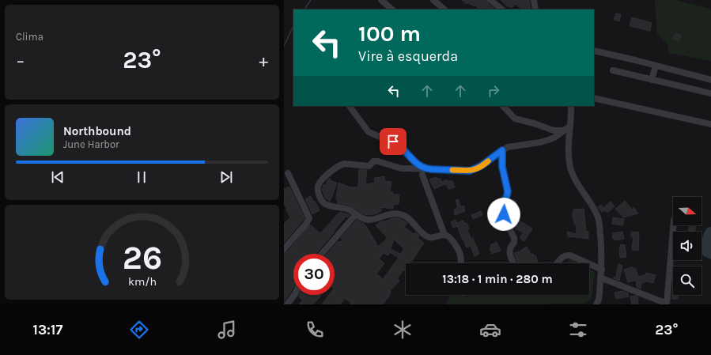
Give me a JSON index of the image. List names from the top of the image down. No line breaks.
{"north":"right","page":{"tile":"Clima","turn":["100 m","Vire à esquerda"],"heat":["−","23°","+"],"song":["Northbound","June Harbor"],"limit":"30","trip":"13:18 · 1 min · 280 m","tabs":["13:17","23°"],"gauge":["26","km/h"]}}
